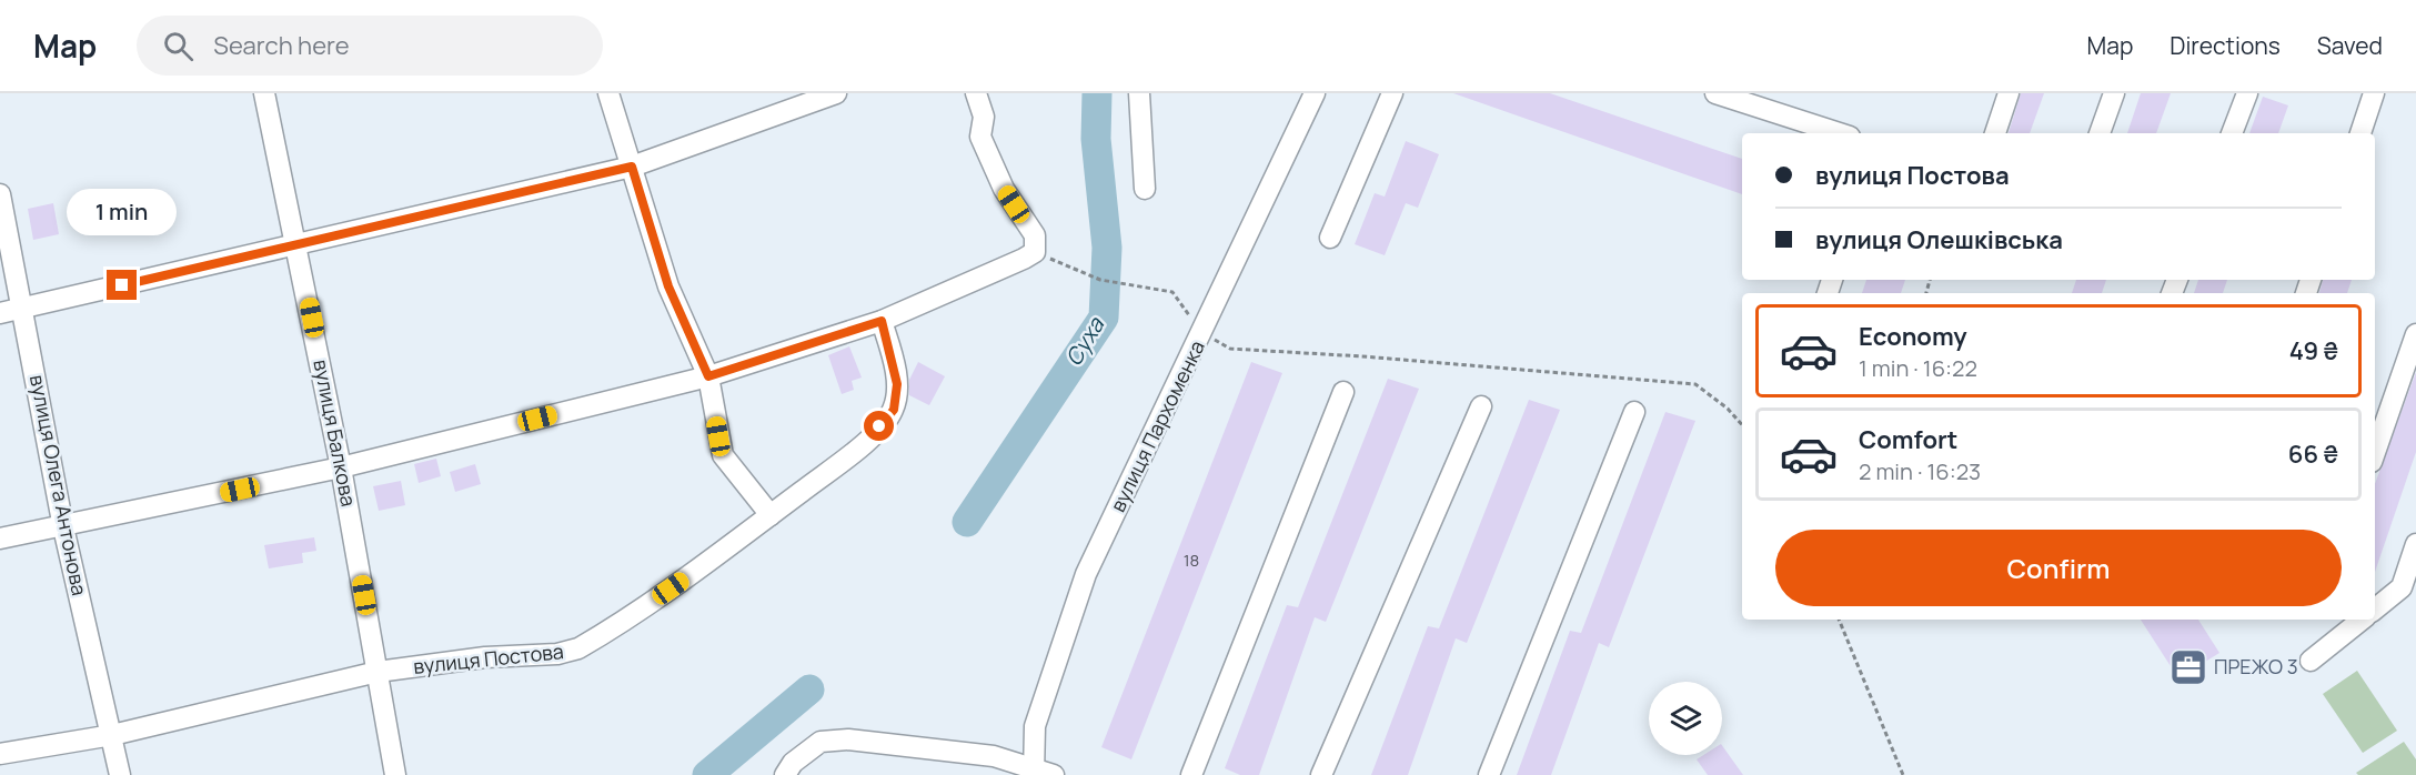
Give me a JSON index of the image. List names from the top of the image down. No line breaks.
{"streets":{"street":["вулиця Пархоменка","вулиця Балкова","вулиця Олега Антонова","вулиця Постова"]},"crossings":[["вулиця Балкова","вулиця Постова"],["вулиця Олега Антонова","вулиця Постова"]],"water":["Суха"],"places":{"office":["ПРЕЖО 3"]},"house_numbers":["18"],"page":{"header":"Map","search":"Search here","nav":["Map","Directions","Saved"],"banner":["вулиця Постова","вулиця Олешківська"],"bubble":"1 min","list":[{"name":"Economy","note":"1 min · 16:22","value":"49 ₴"},{"name":"Comfort","note":"2 min · 16:23","value":"66 ₴"}],"buttons":"Confirm"}}
